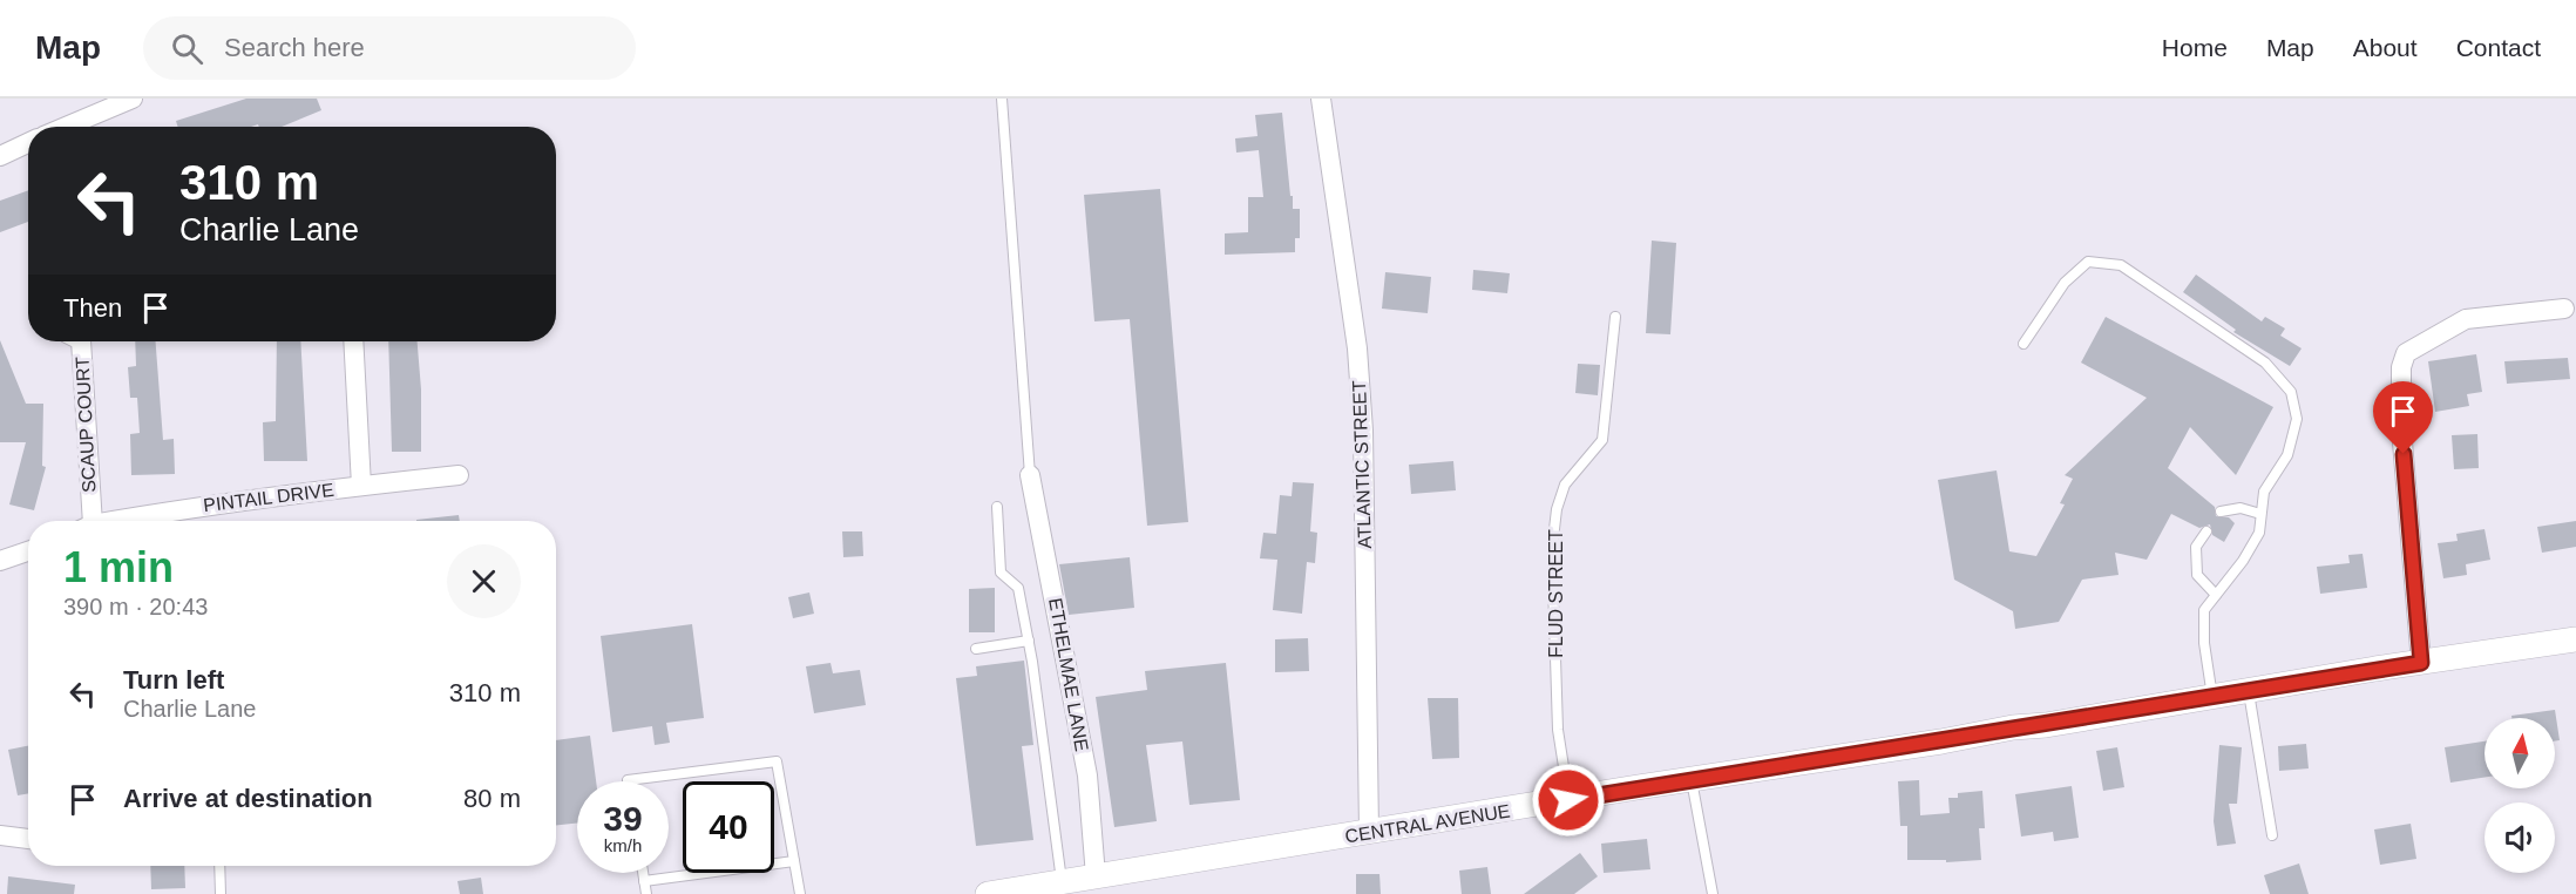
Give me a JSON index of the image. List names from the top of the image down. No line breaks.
{"streets":{"street":["SCAUP COURT","ATLANTIC STREET","PINTAIL DRIVE","ETHELMAE LANE","CENTRAL AVENUE"],"lane":["FLUD STREET"]},"crossings":[["ATLANTIC STREET","CENTRAL AVENUE"],["FLUD STREET","CENTRAL AVENUE"],["ETHELMAE LANE","CENTRAL AVENUE"]],"north":"top","page":{"header":"Map","search":"Search here","nav":["Home","Map","About","Contact"],"turn":["310 m","Charlie Lane"],"then":"Then","heading":["1 min","390 m · 20:43"],"list":[{"name":"Turn left","note":"Charlie Lane","value":"310 m"},{"name":"Arrive at destination","value":"80 m"}],"speed":"39 km/h","limit":"40"}}
